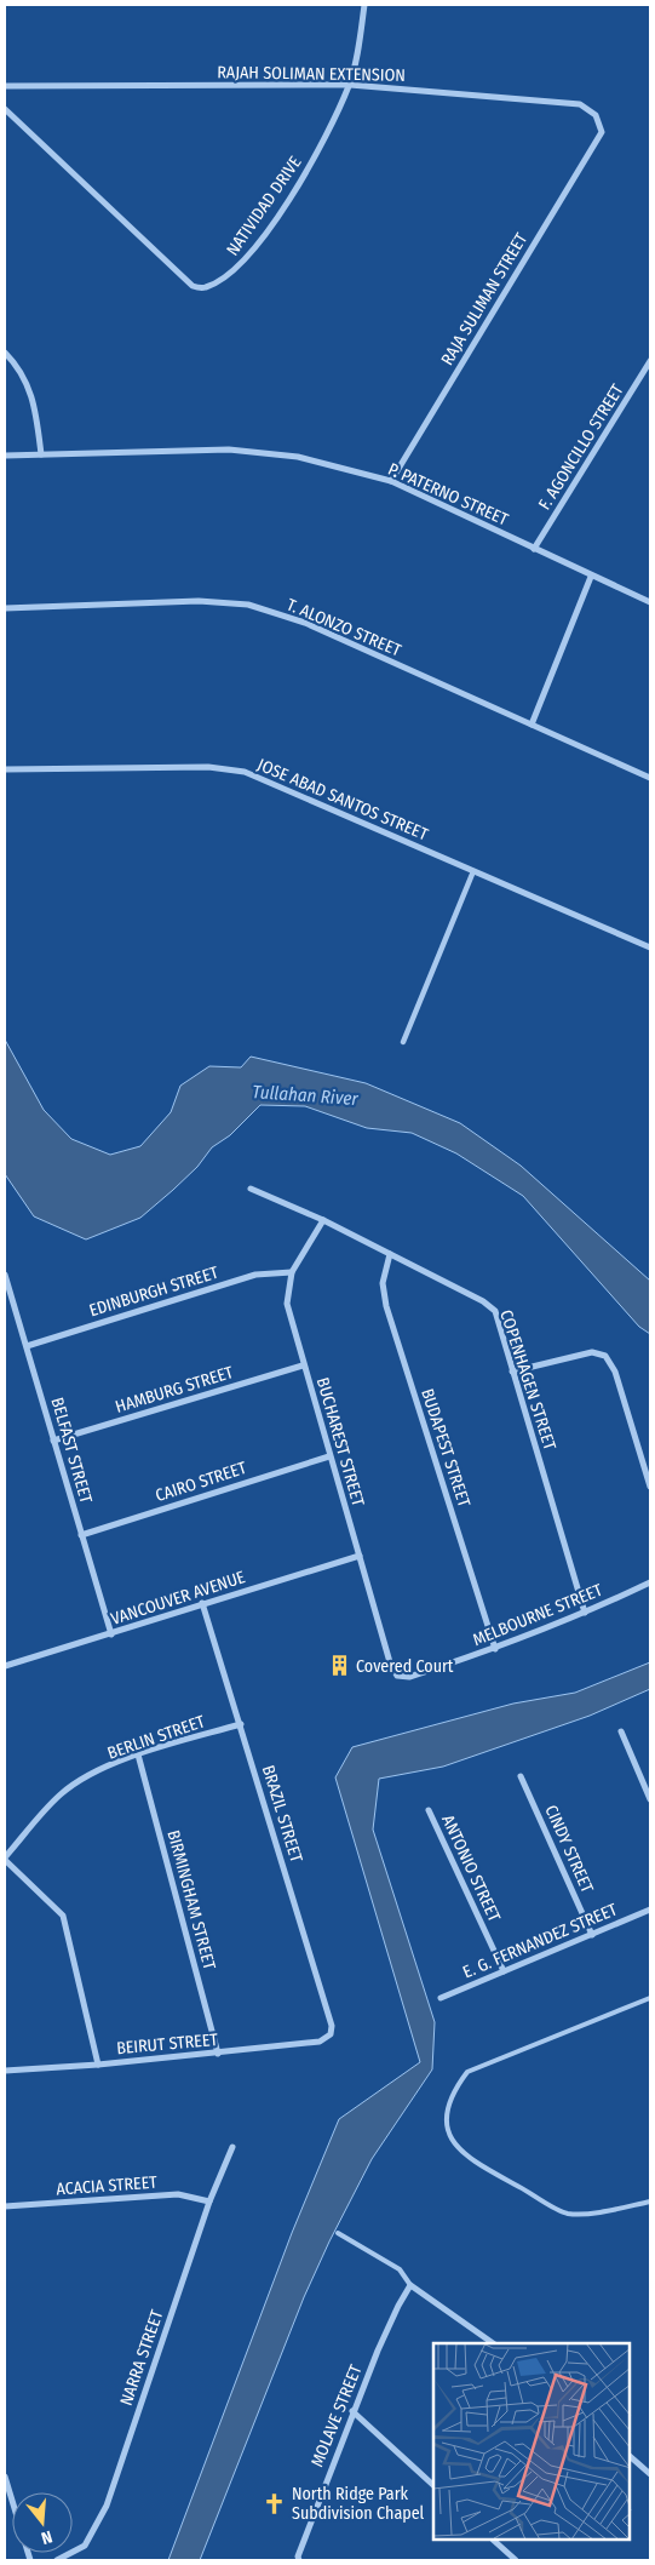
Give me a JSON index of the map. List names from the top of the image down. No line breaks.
{"streets":{"street":["RAJAH SOLIMAN EXTENSION","NATIVIDAD DRIVE","RAJA SULIMAN STREET","F. AGONCILLO STREET","P. PATERNO STREET","T. ALONZO STREET","JOSE ABAD SANTOS STREET","EDINBURGH STREET","COPENHAGEN STREET","HAMBURG STREET","BUCHAREST STREET","BUDAPEST STREET","BELFAST STREET","CAIRO STREET","VANCOUVER AVENUE","MELBOURNE STREET","BERLIN STREET","BRAZIL STREET","CINDY STREET","ANTONIO STREET","BIRMINGHAM STREET","E. G. FERNANDEZ STREET","BEIRUT STREET","ACACIA STREET","NARRA STREET","MOLAVE STREET"]},"crossings":[["RAJAH SOLIMAN EXTENSION","NATIVIDAD DRIVE"],["RAJAH SOLIMAN EXTENSION","RAJA SULIMAN STREET"],["RAJA SULIMAN STREET","P. PATERNO STREET"],["F. AGONCILLO STREET","P. PATERNO STREET"],["EDINBURGH STREET","BUCHAREST STREET"],["EDINBURGH STREET","BELFAST STREET"],["COPENHAGEN STREET","BUCHAREST STREET"],["COPENHAGEN STREET","BUDAPEST STREET"],["COPENHAGEN STREET","MELBOURNE STREET"],["HAMBURG STREET","BUCHAREST STREET"],["HAMBURG STREET","BELFAST STREET"],["BUCHAREST STREET","CAIRO STREET"],["BUCHAREST STREET","VANCOUVER AVENUE"],["BUCHAREST STREET","MELBOURNE STREET"],["BUDAPEST STREET","MELBOURNE STREET"],["BELFAST STREET","CAIRO STREET"],["BELFAST STREET","VANCOUVER AVENUE"],["VANCOUVER AVENUE","BRAZIL STREET"],["BERLIN STREET","BRAZIL STREET"],["BERLIN STREET","BIRMINGHAM STREET"],["BRAZIL STREET","BEIRUT STREET"],["CINDY STREET","E. G. FERNANDEZ STREET"],["ANTONIO STREET","E. G. FERNANDEZ STREET"],["BIRMINGHAM STREET","BEIRUT STREET"],["ACACIA STREET","NARRA STREET"]],"water":["Tullahan River"],"places":{"building":["Covered Court"],"church":["North Ridge Park Subdivision Chapel"]},"north":"bottom"}
